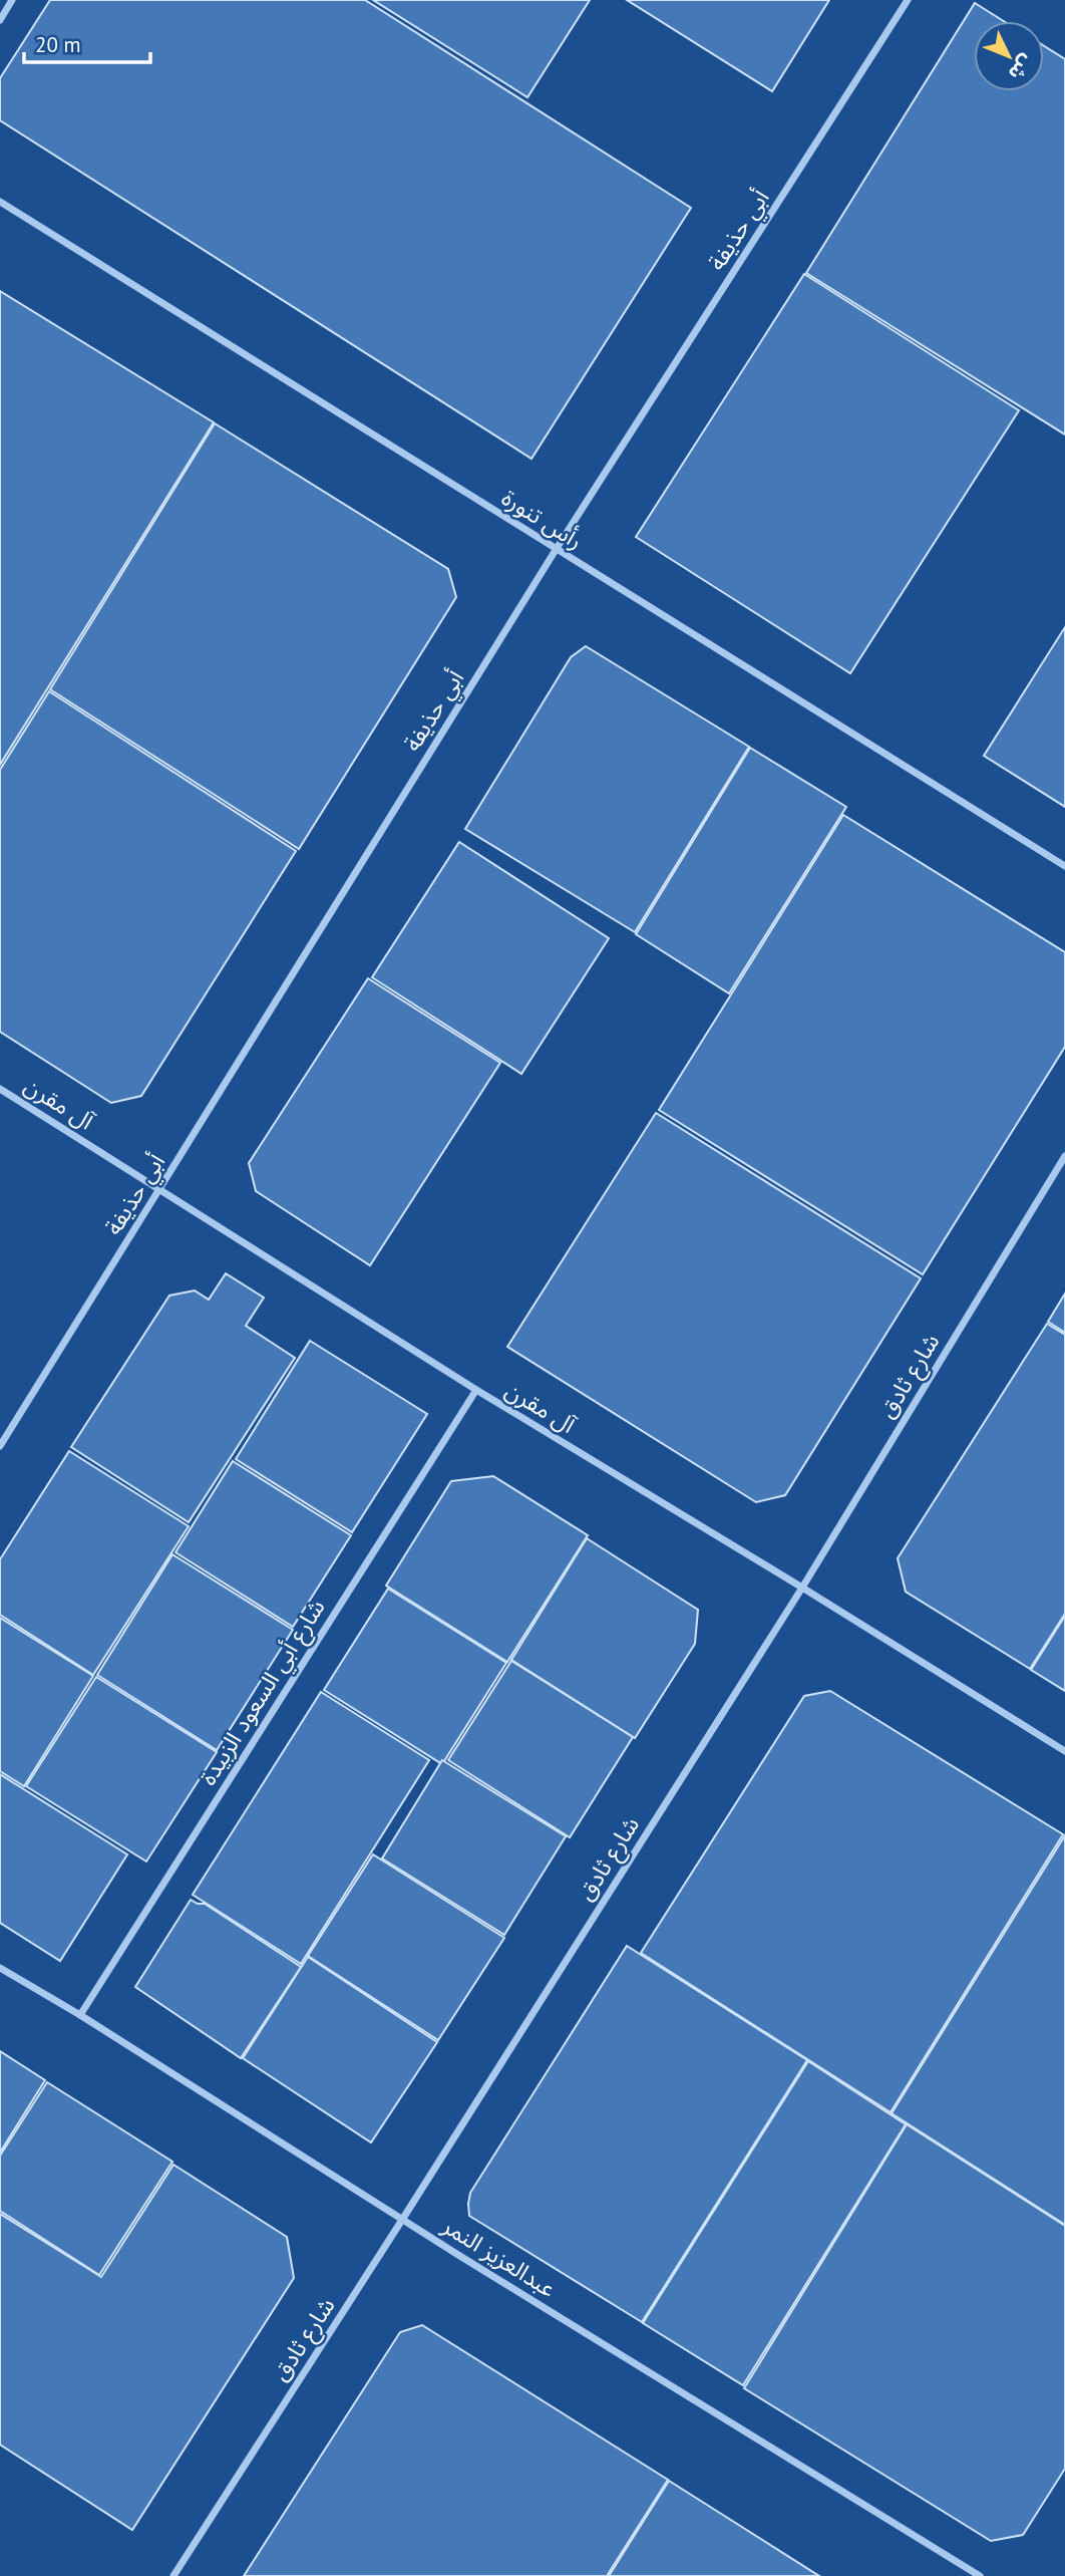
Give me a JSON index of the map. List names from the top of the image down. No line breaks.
{"streets":{"street":["أبي حذيفة","رأس تنورة","آل مقرن","شارع ثادق","شارع أبي السعود الزبيدة","عبدالعزيز النمر"]},"crossings":[["أبي حذيفة","رأس تنورة"],["أبي حذيفة","آل مقرن"],["آل مقرن","شارع ثادق"],["آل مقرن","شارع أبي السعود الزبيدة"],["شارع ثادق","عبدالعزيز النمر"],["شارع أبي السعود الزبيدة","عبدالعزيز النمر"]],"scale_bar":"20 m","north":"bottom right"}
